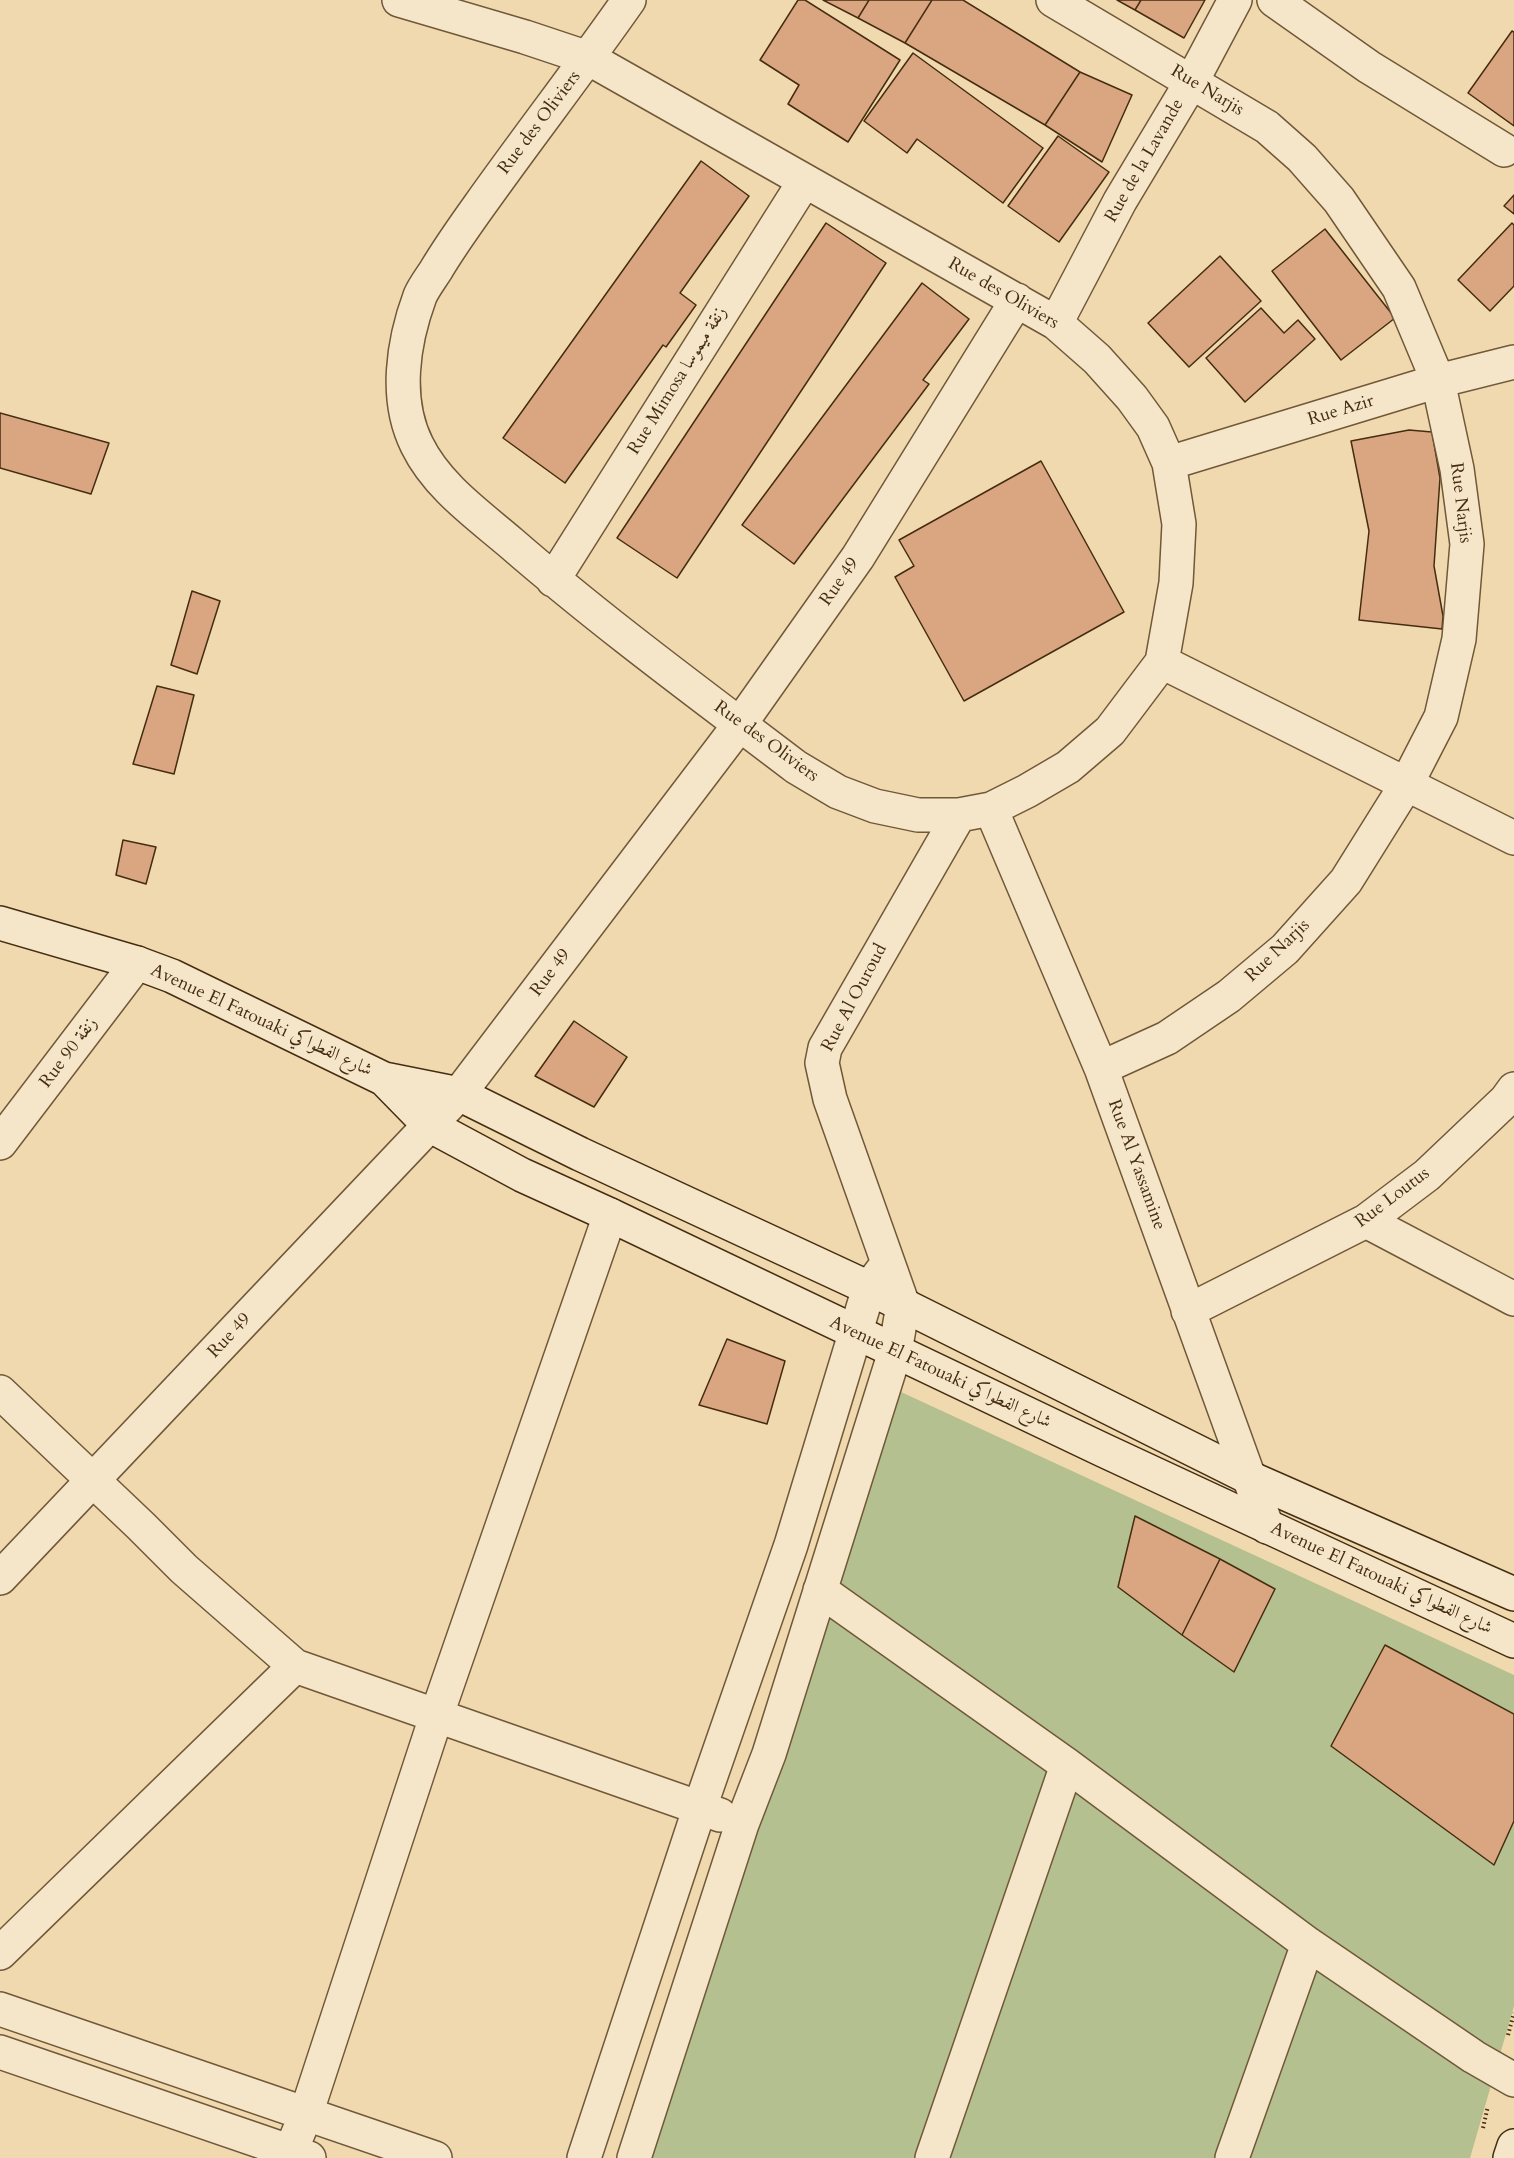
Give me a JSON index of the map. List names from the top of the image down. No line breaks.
{"streets":{"street":["Rue Narjis","Rue des Oliviers","Rue de la Lavande","Rue Mimosa زنقة ميموسا","Rue Azir","Rue 49","Rue Al Ouroud","Avenue El Fatouaki شارع الفطواكي","Rue 90 زنقة","Rue Al Yassamine","Rue Loutus"]},"crossings":[["Rue Narjis","Rue de la Lavande"],["Rue Narjis","Rue Azir"],["Rue Narjis","Rue Al Yassamine"],["Rue des Oliviers","Rue de la Lavande"],["Rue des Oliviers","Rue Mimosa زنقة ميموسا"],["Rue des Oliviers","Rue Azir"],["Rue des Oliviers","Rue 49"],["Rue des Oliviers","Rue Al Ouroud"],["Rue des Oliviers","Rue Al Yassamine"],["Rue 49","Avenue El Fatouaki شارع الفطواكي"],["Rue Al Ouroud","Avenue El Fatouaki شارع الفطواكي"],["Avenue El Fatouaki شارع الفطواكي","Rue 90 زنقة"],["Avenue El Fatouaki شارع الفطواكي","Rue Al Yassamine"],["Rue Al Yassamine","Rue Loutus"]]}
